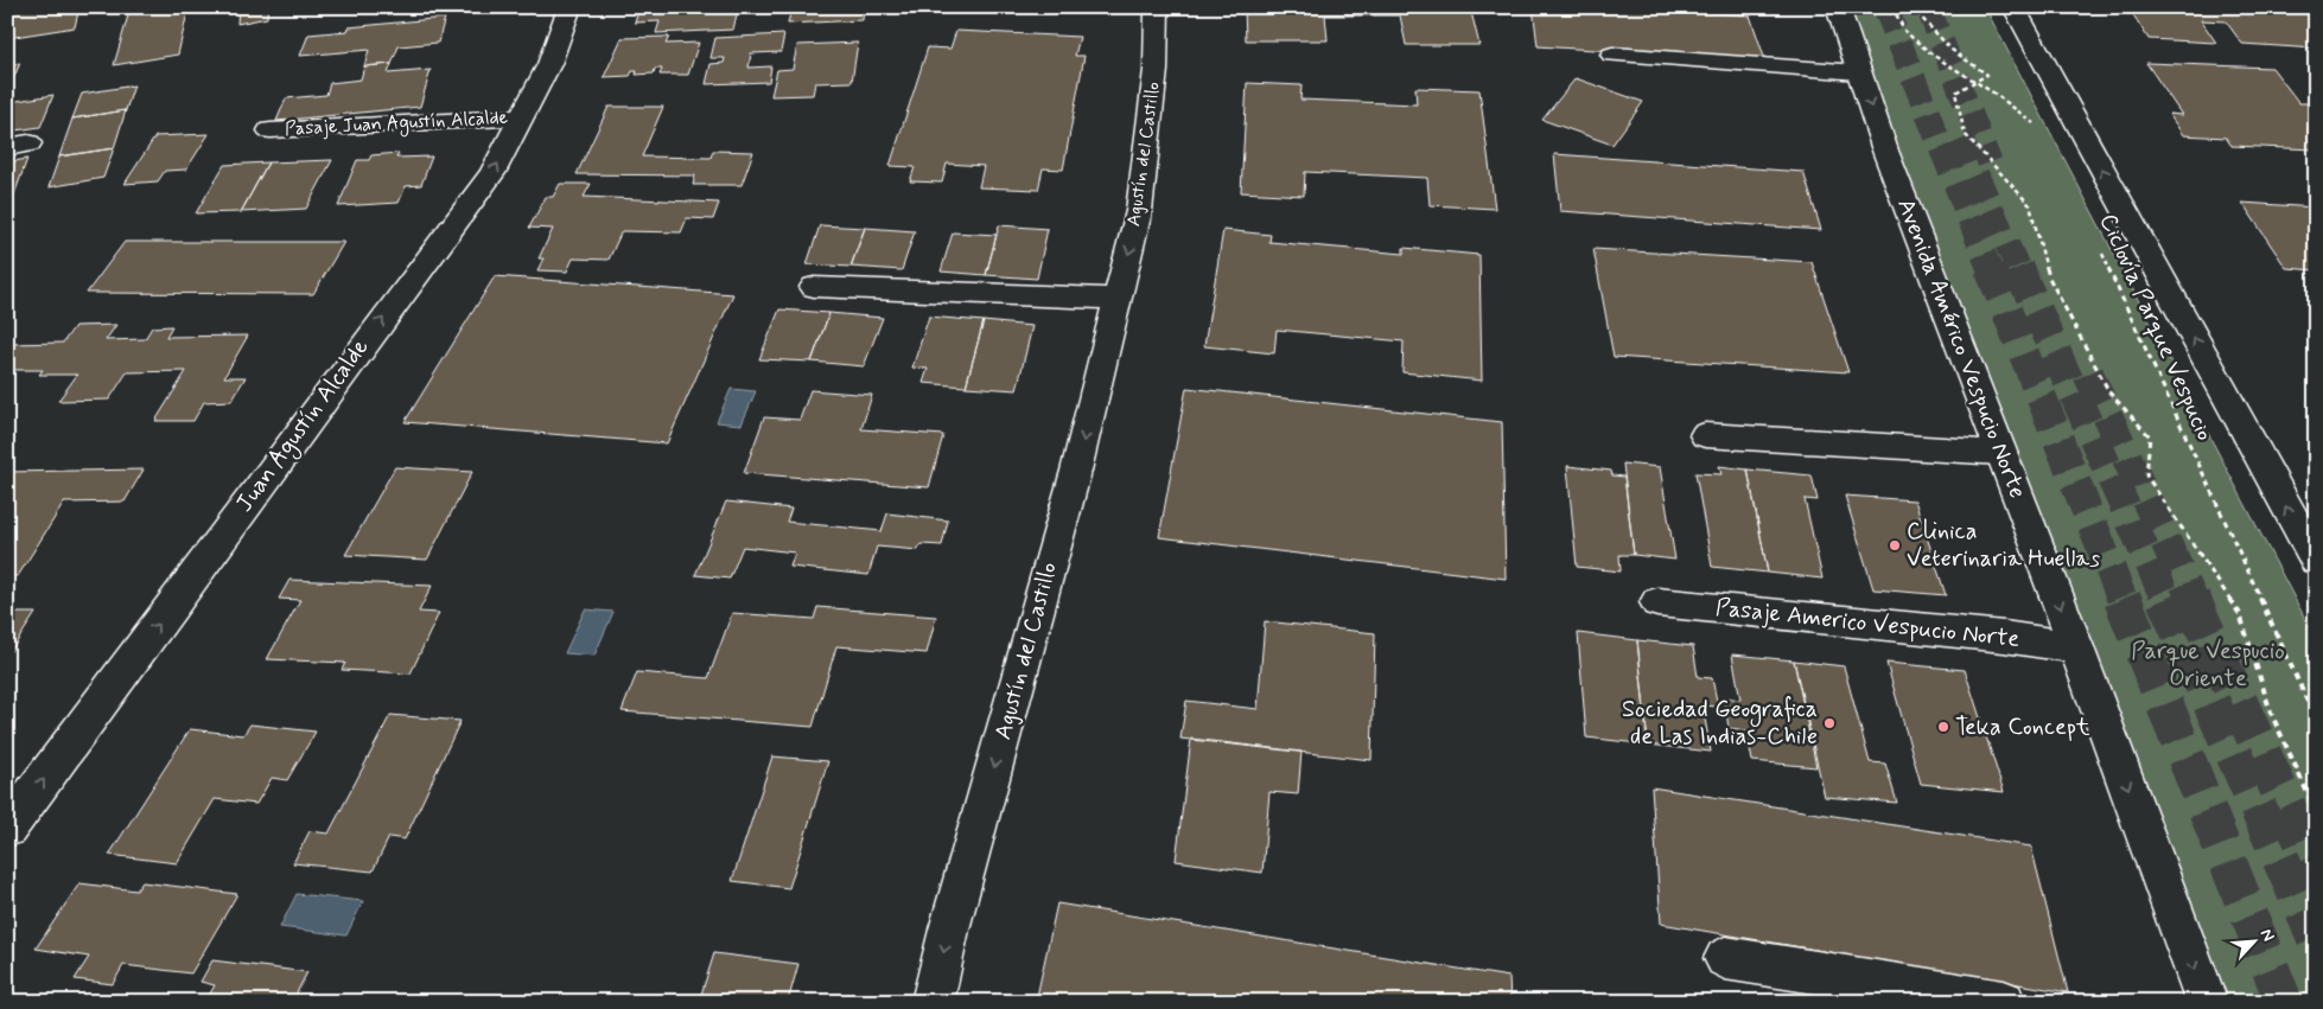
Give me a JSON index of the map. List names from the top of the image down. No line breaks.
{"streets":{"street":["Pasaje Juan Agustín Alcalde","Agustín del Castillo","Avenida Américo Vespucio Norte","Juan Agustín Alcalde","Pasaje Americo Vespucio Norte"],"path":["Ciclovía Parque Vespucio"]},"crossings":[["Pasaje Juan Agustín Alcalde","Juan Agustín Alcalde"],["Avenida Américo Vespucio Norte","Pasaje Americo Vespucio Norte"]],"one_way":["Agustín del Castillo","Juan Agustín Alcalde"],"parks":["Parque Vespucio Oriente"],"places":["Clinica Veterinaria Huellas","Sociedad Geografica de Las Indias-Chile","Teka Concept"],"north":"top right"}
